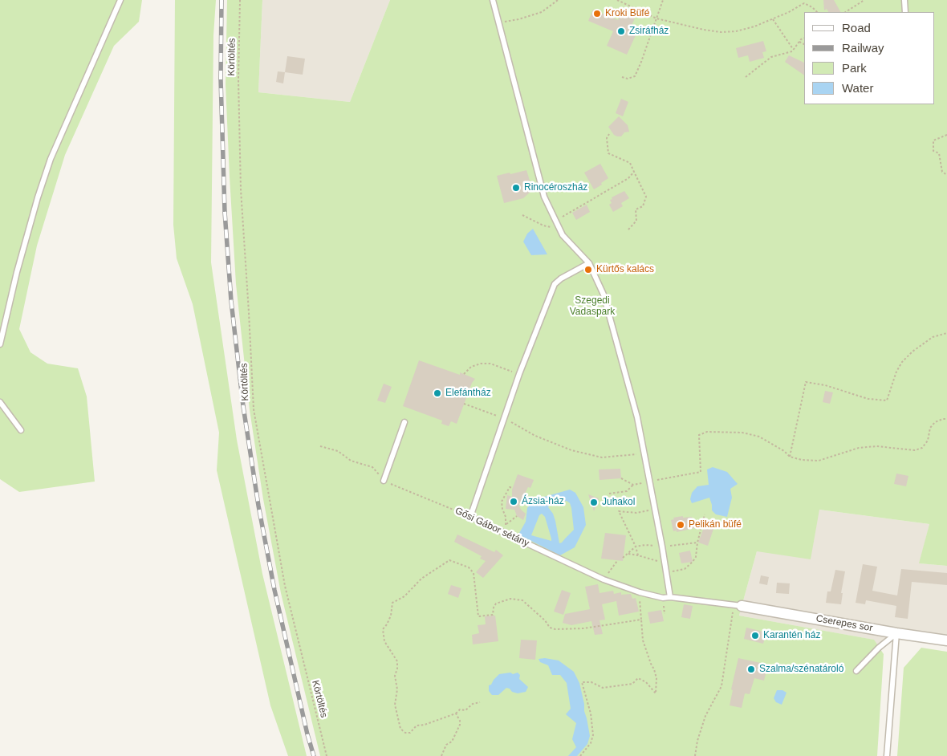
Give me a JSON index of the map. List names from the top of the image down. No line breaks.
{"streets":{"street":["Cserepes sor"],"lane":["Gősi Gábor sétány"],"path":["Körtöltés"]},"crossings":[["Gősi Gábor sétány","Cserepes sor"]],"parks":["Szegedi Vadaspark"],"places":["Kroki Büfé","Zsiráfház","Rinocéroszház","Kürtős kalács","Elefántház","Ázsia-ház","Juhakol","Pelikán büfé","Karantén ház","Szalma/szénatároló"],"legend":["Road","Railway","Park","Water"]}
